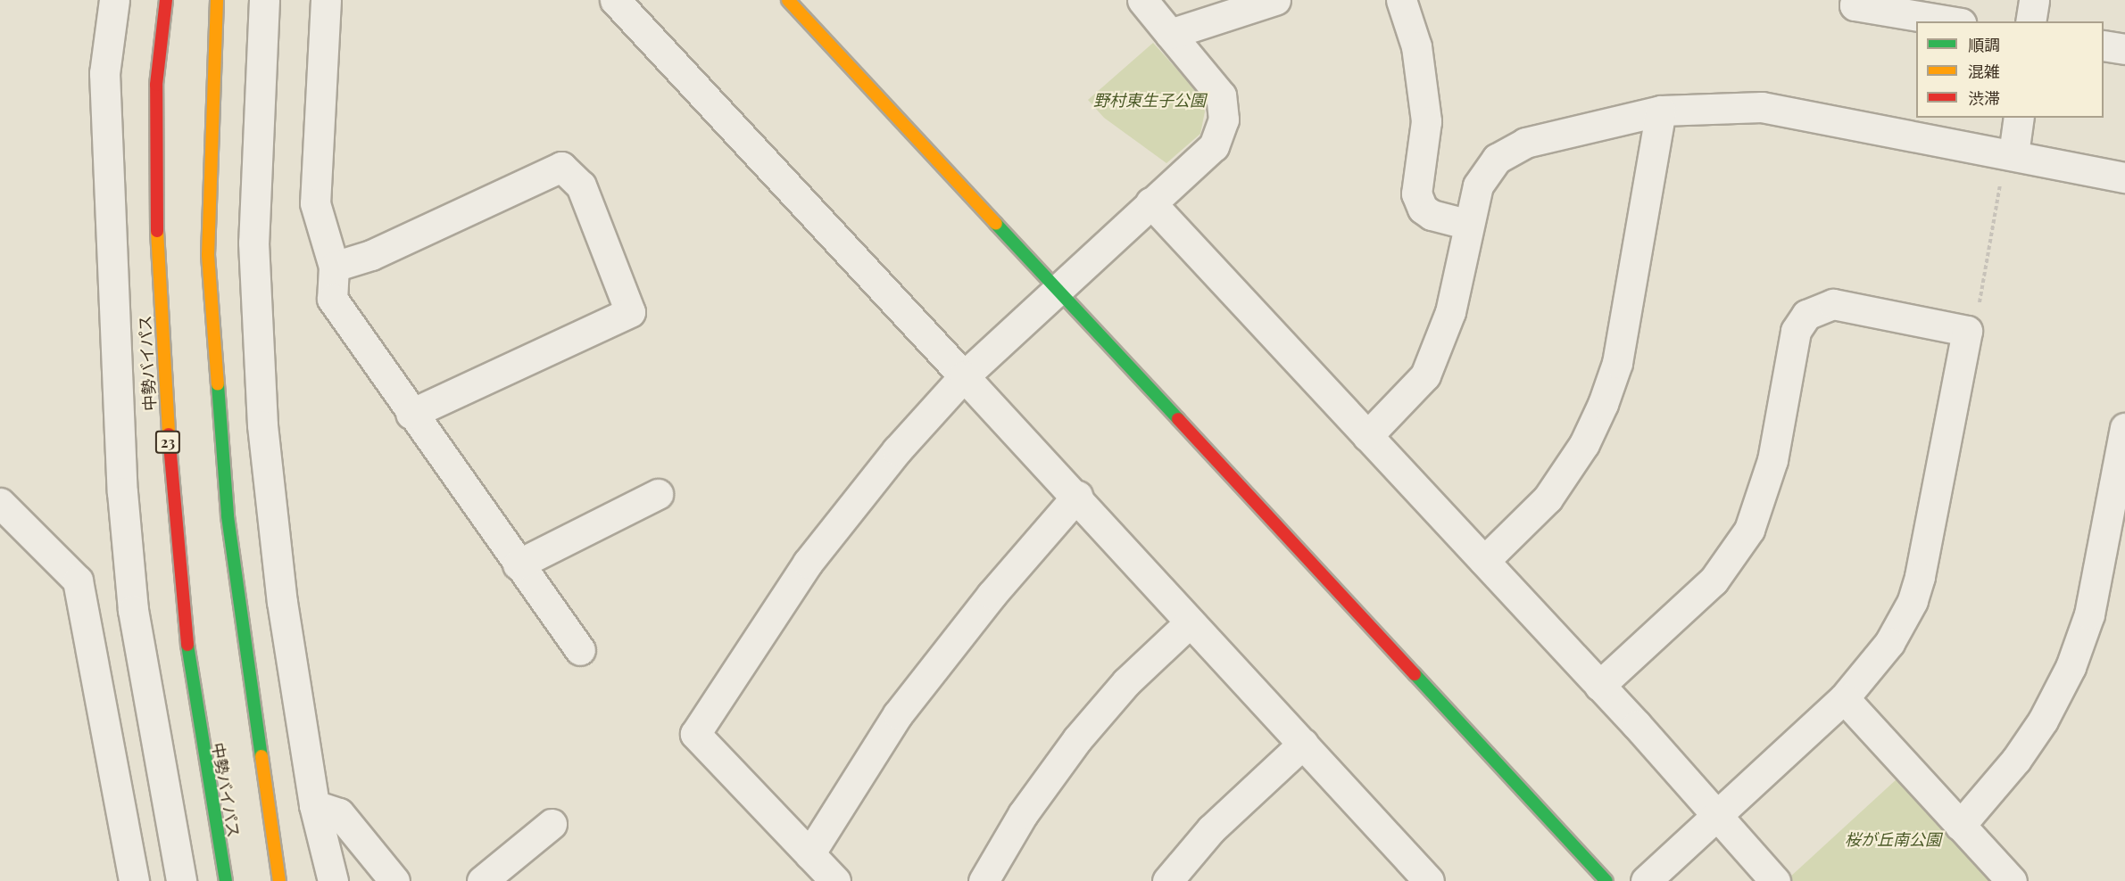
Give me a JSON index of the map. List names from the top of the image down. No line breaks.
{"streets":{"main road":["中勢バイパス","23"]},"parks":["野村東生子公園","桜が丘南公園"],"legend":["順調","混雑","渋滞"]}
